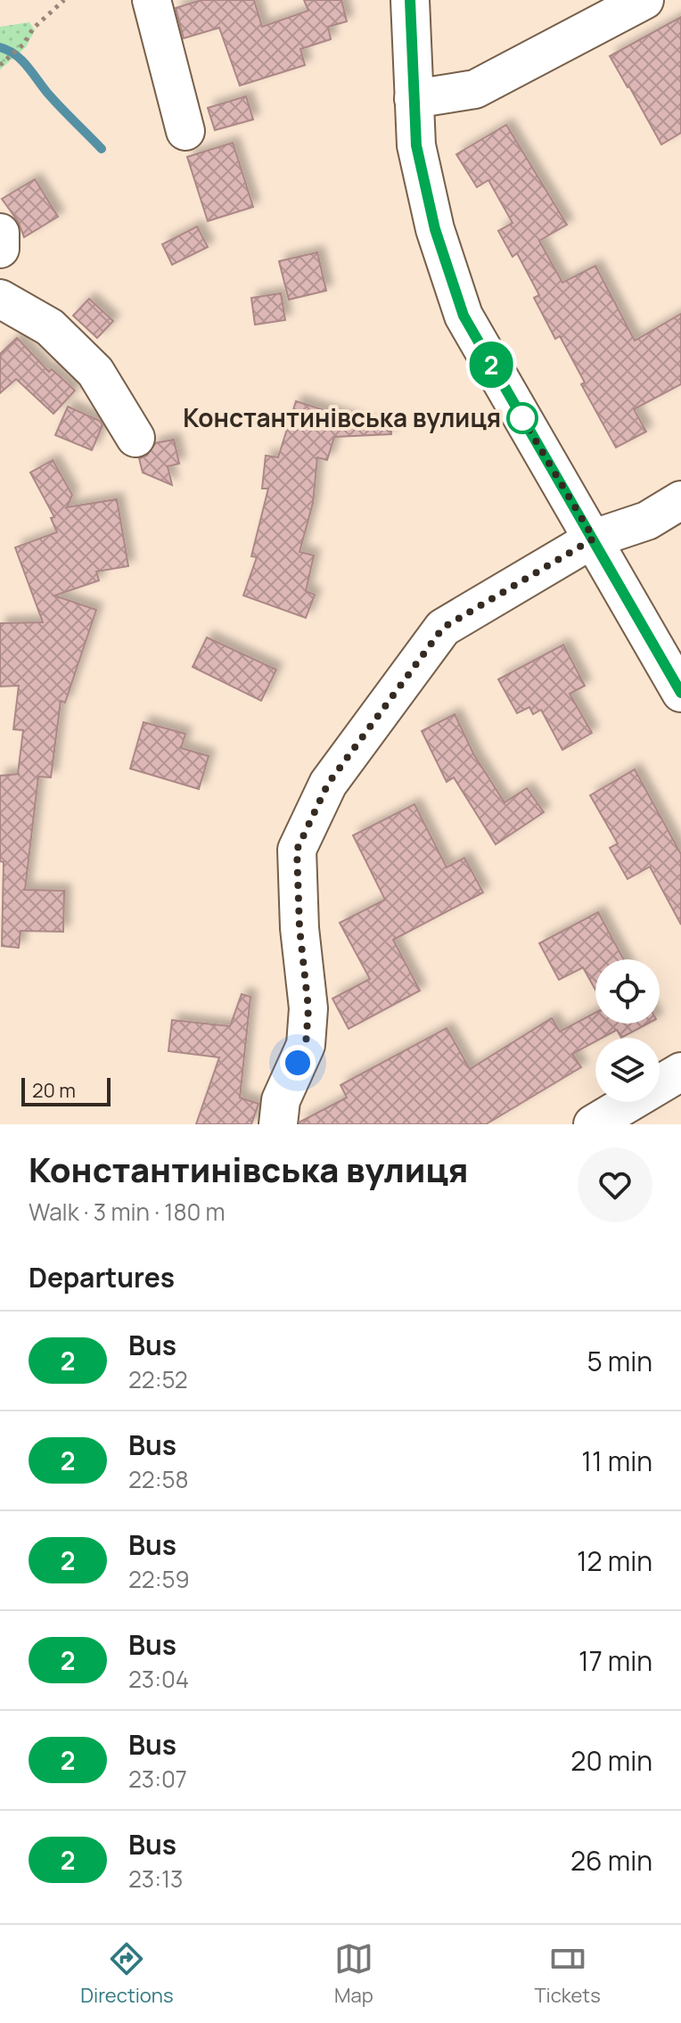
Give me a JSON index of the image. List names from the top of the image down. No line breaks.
{"places":["Константинівська вулиця"],"lines":["bus line 2"],"scale_bar":"20 m","page":{"on_map":"2","scale":"20 m","heading":[["Константинівська вулиця","Walk · 3 min · 180 m"],"Departures"],"list":[{"mark":"2","name":"Bus","note":"22:52","value":"5 min"},{"mark":"2","name":"Bus","note":"22:58","value":"11 min"},{"mark":"2","name":"Bus","note":"22:59","value":"12 min"},{"mark":"2","name":"Bus","note":"23:04","value":"17 min"},{"mark":"2","name":"Bus","note":"23:07","value":"20 min"},{"mark":"2","name":"Bus","note":"23:13","value":"26 min"}],"tabs":["Directions","Map","Tickets"]}}
